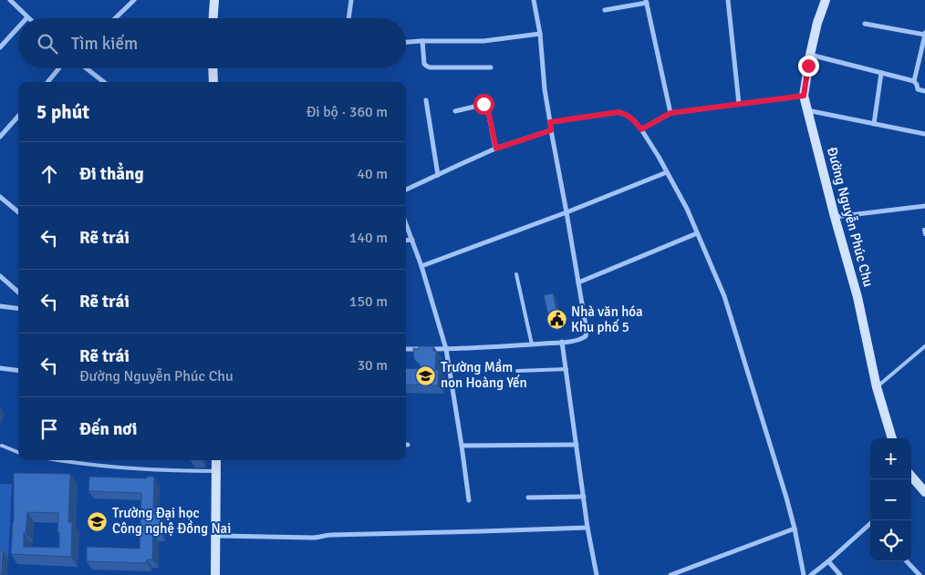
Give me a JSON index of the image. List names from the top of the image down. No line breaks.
{"streets":{"street":["Đường Nguyễn Phúc Chu"]},"places":{"public building":["Nhà văn hóa Khu phố 5"],"school or university":["Trường Mầm non Hoàng Yến","Trường Đại học Công nghệ Đồng Nai"]},"page":{"search":"Tìm kiếm","heading":["5 phút","Đi bộ · 360 m"],"list":[["Đi thẳng","40 m"],["Rẽ trái","140 m"],["Rẽ trái","150 m"],["Rẽ trái","Đường Nguyễn Phúc Chu","30 m"],"Đến nơi"],"map_buttons":["+","−"]}}
